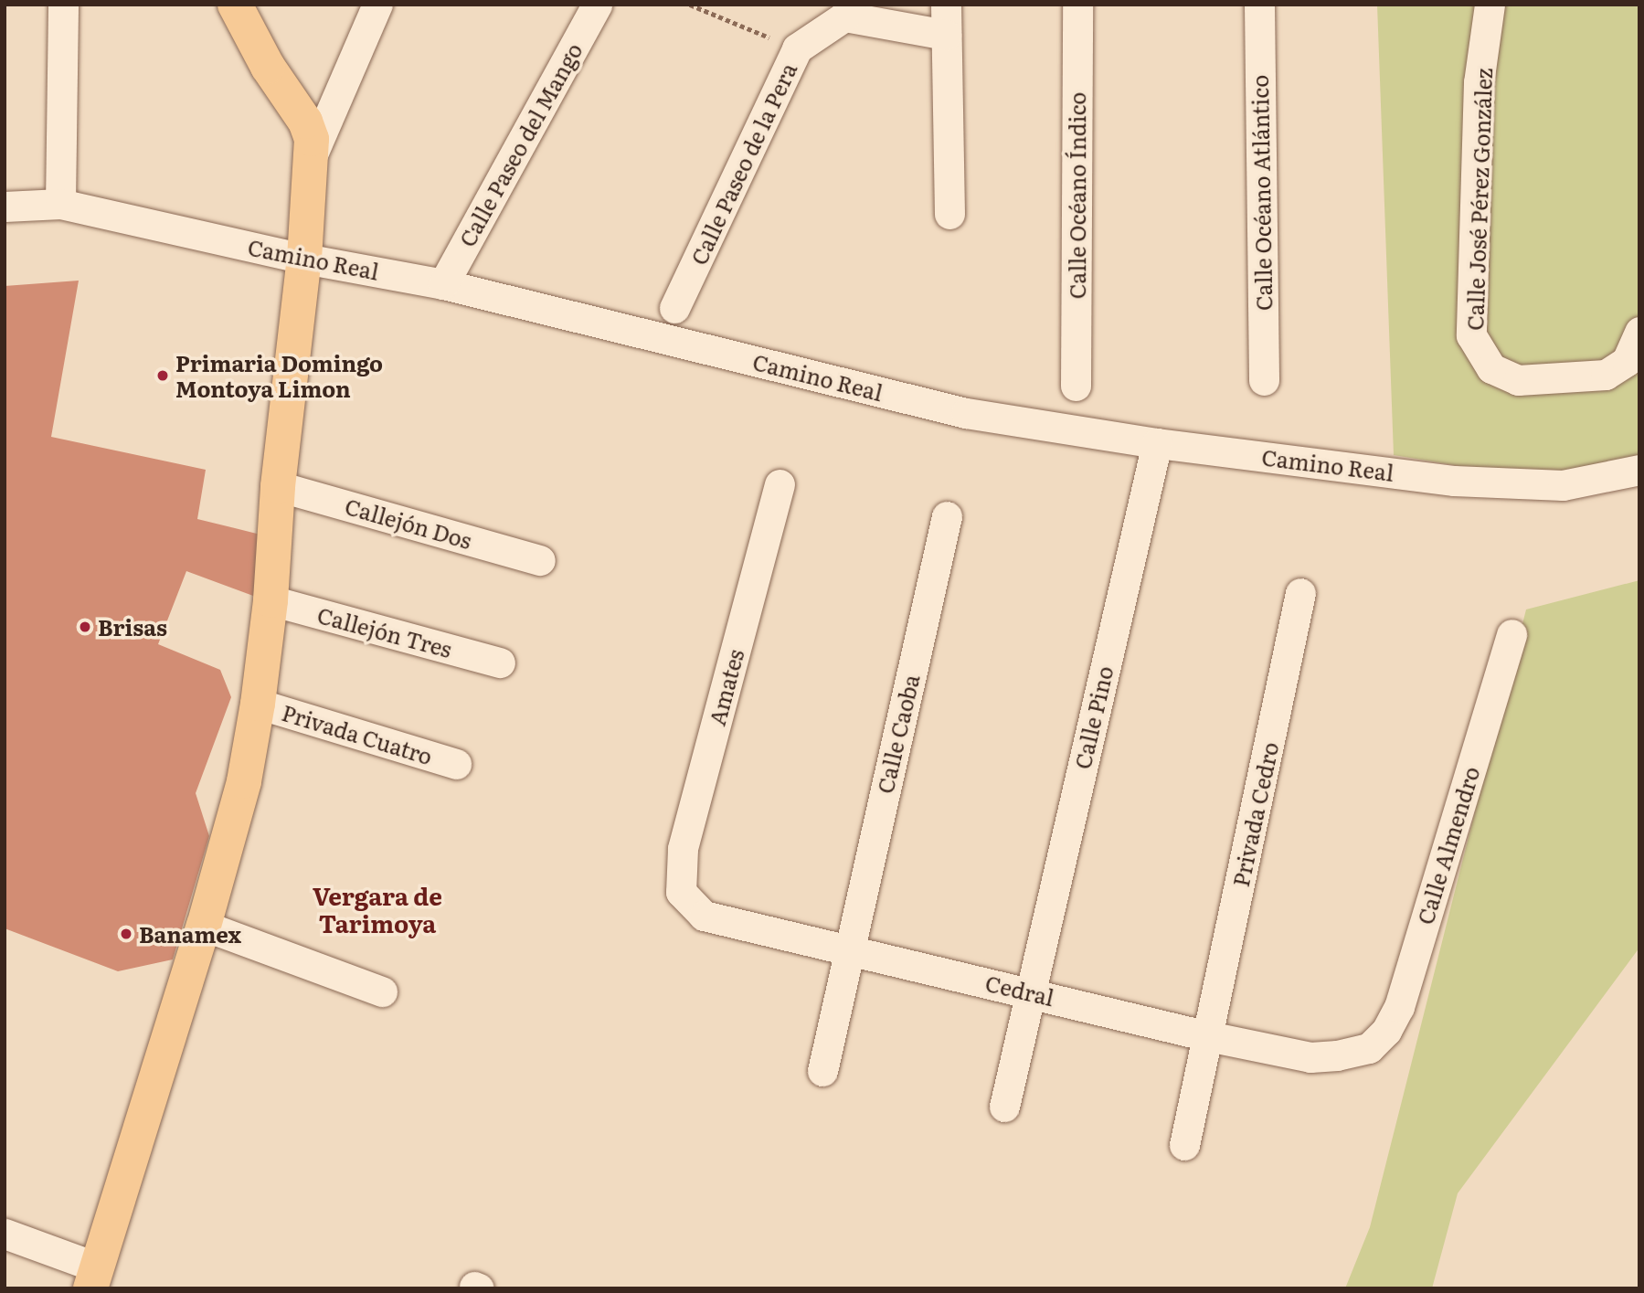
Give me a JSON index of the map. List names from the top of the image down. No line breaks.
{"streets":{"street":["Calle Paseo del Mango","Calle Paseo de la Pera","Calle Océano Atlántico","Calle Océano Índico","Calle José Pérez González","Camino Real","Callejón Dos","Callejón Tres","Amates","Calle Pino","Privada Cuatro","Calle Caoba","Privada Cedro","Calle Almendro","Cedral"]},"crossings":[["Calle Paseo del Mango","Camino Real"],["Camino Real","Calle Pino"],["Amates","Cedral"],["Calle Pino","Cedral"],["Calle Caoba","Cedral"],["Privada Cedro","Cedral"],["Calle Almendro","Cedral"]],"districts":["Vergara de Tarimoya"],"places":["Primaria Domingo Montoya Limon","Brisas","Banamex"]}
